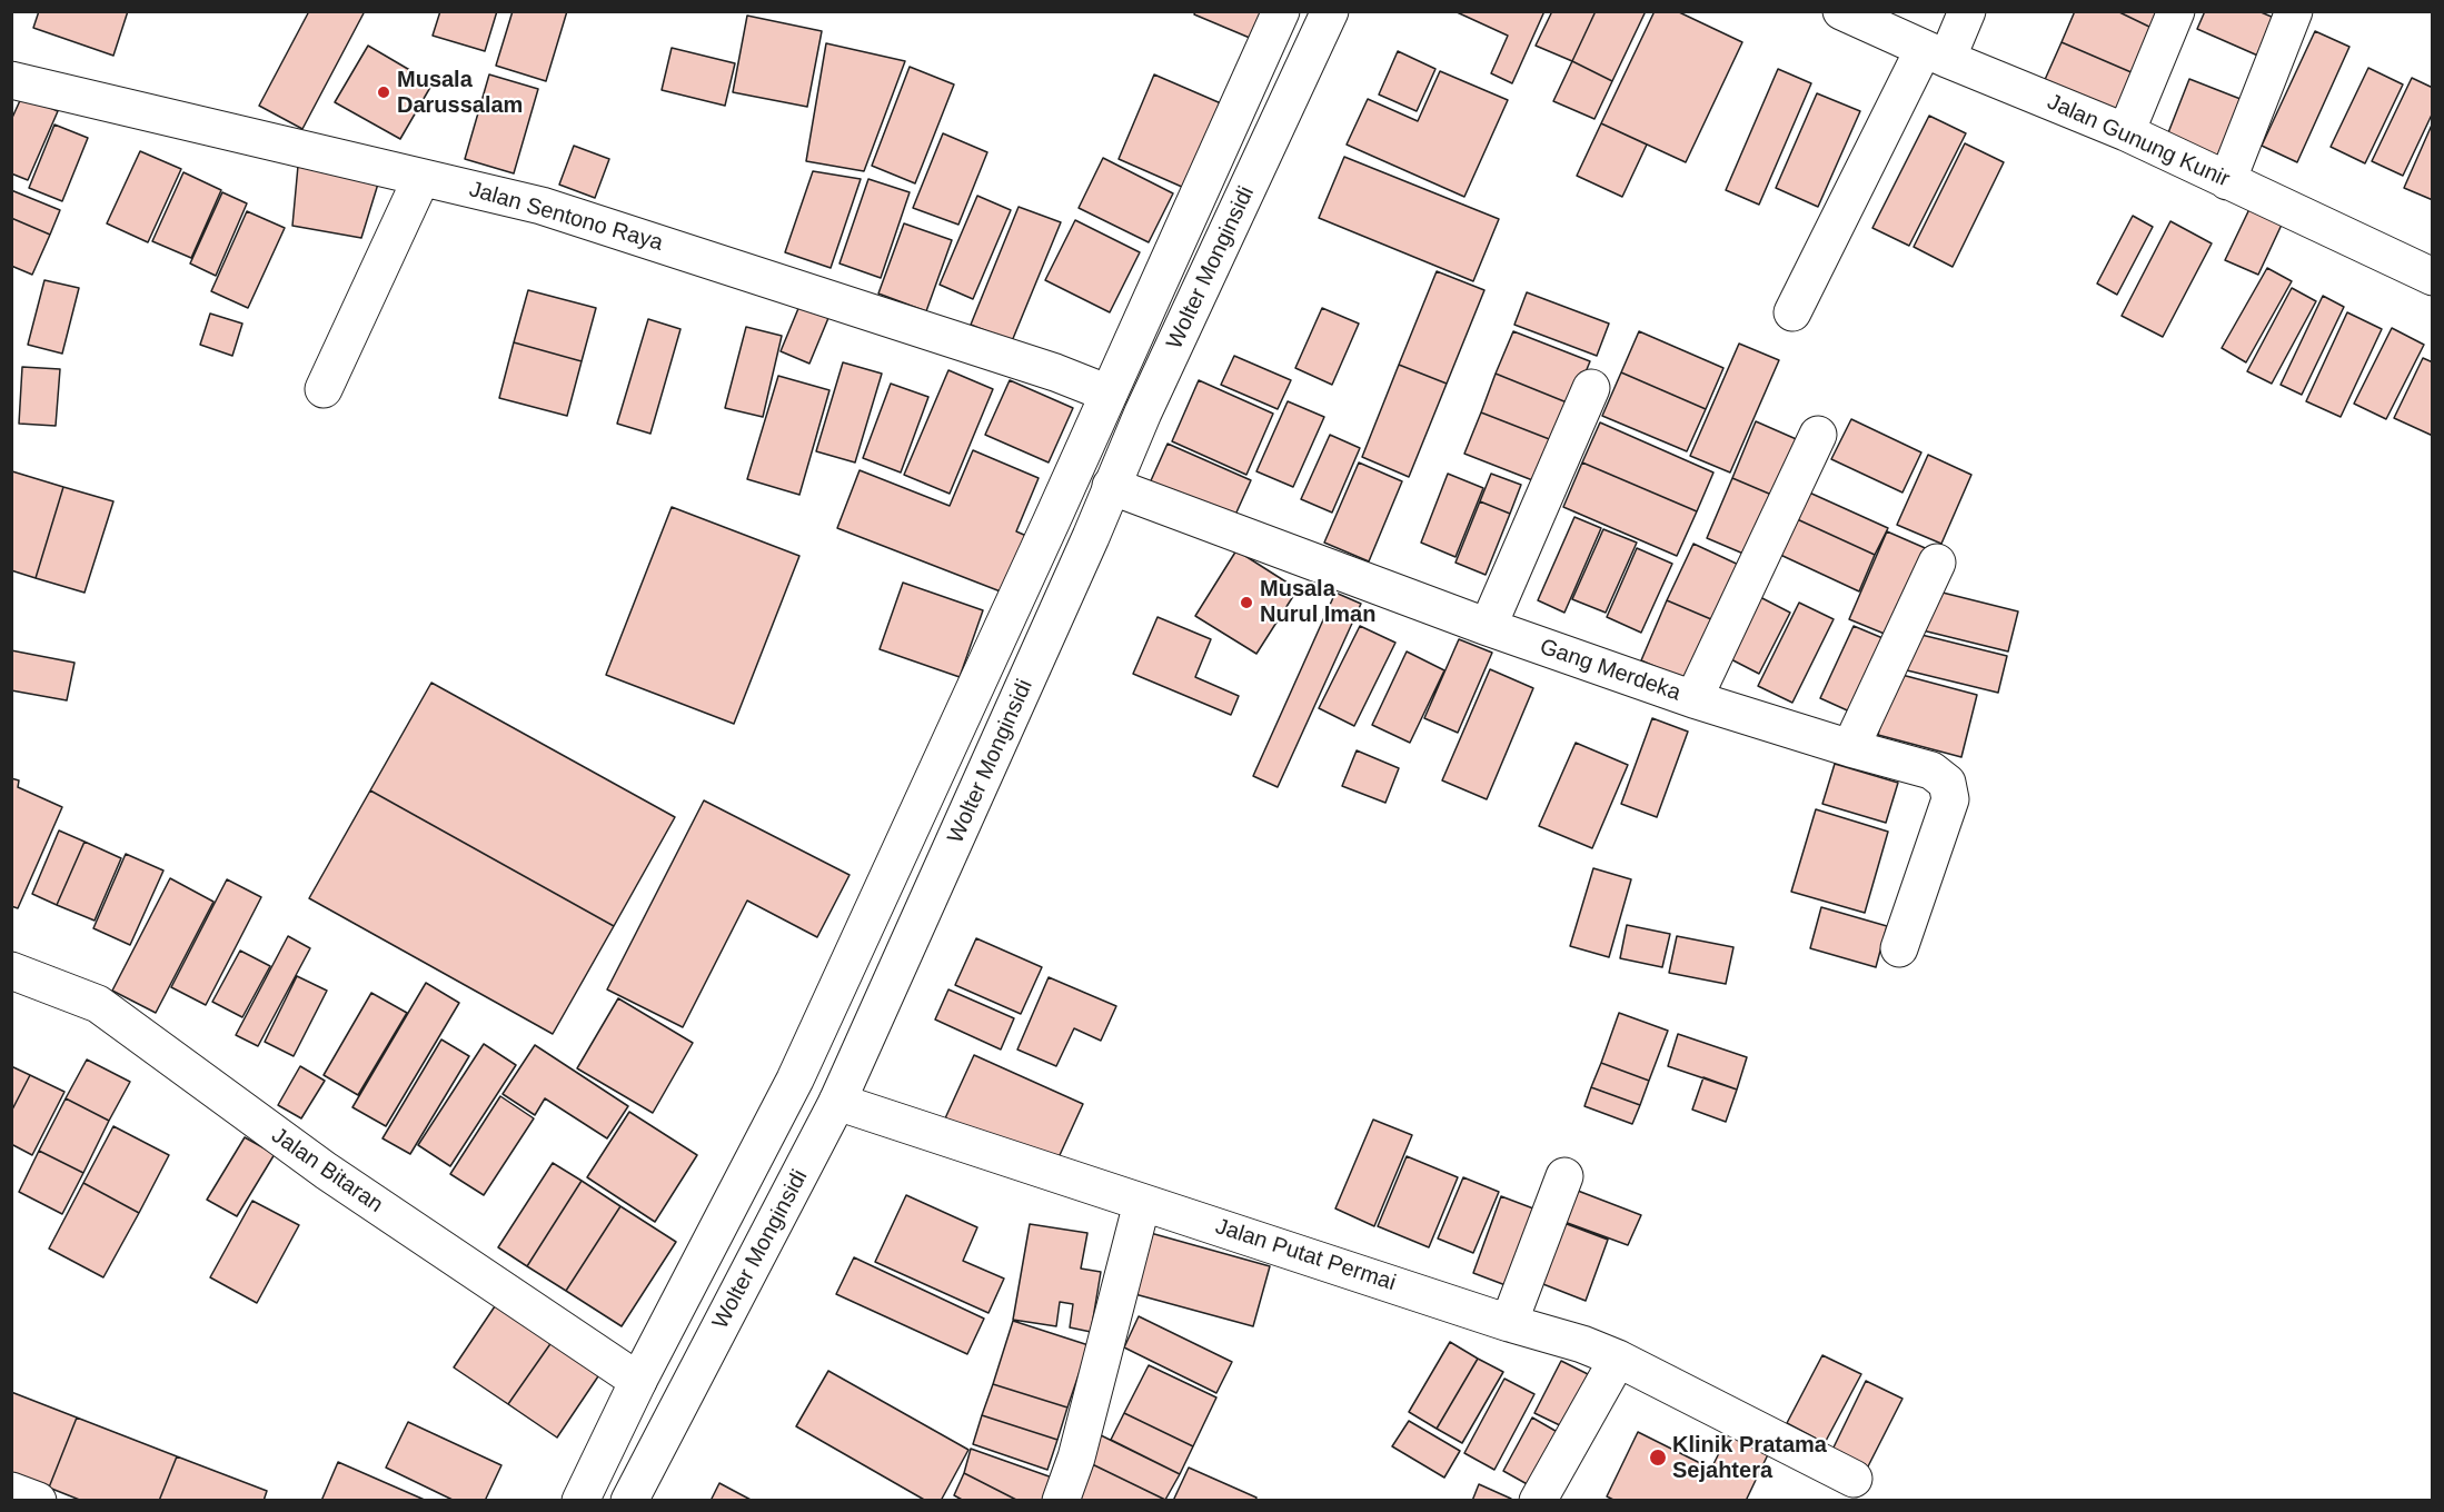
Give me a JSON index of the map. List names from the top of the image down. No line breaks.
{"streets":{"street":["Jalan Gunung Kunir","Jalan Sentono Raya","Wolter Monginsidi","Gang Merdeka","Jalan Bitaran","Jalan Putat Permai"]},"crossings":[["Jalan Sentono Raya","Wolter Monginsidi"],["Wolter Monginsidi","Gang Merdeka"],["Wolter Monginsidi","Jalan Bitaran"],["Wolter Monginsidi","Jalan Putat Permai"]],"places":["Musala Darussalam","Musala Nurul Iman","Klinik Pratama Sejahtera"]}
